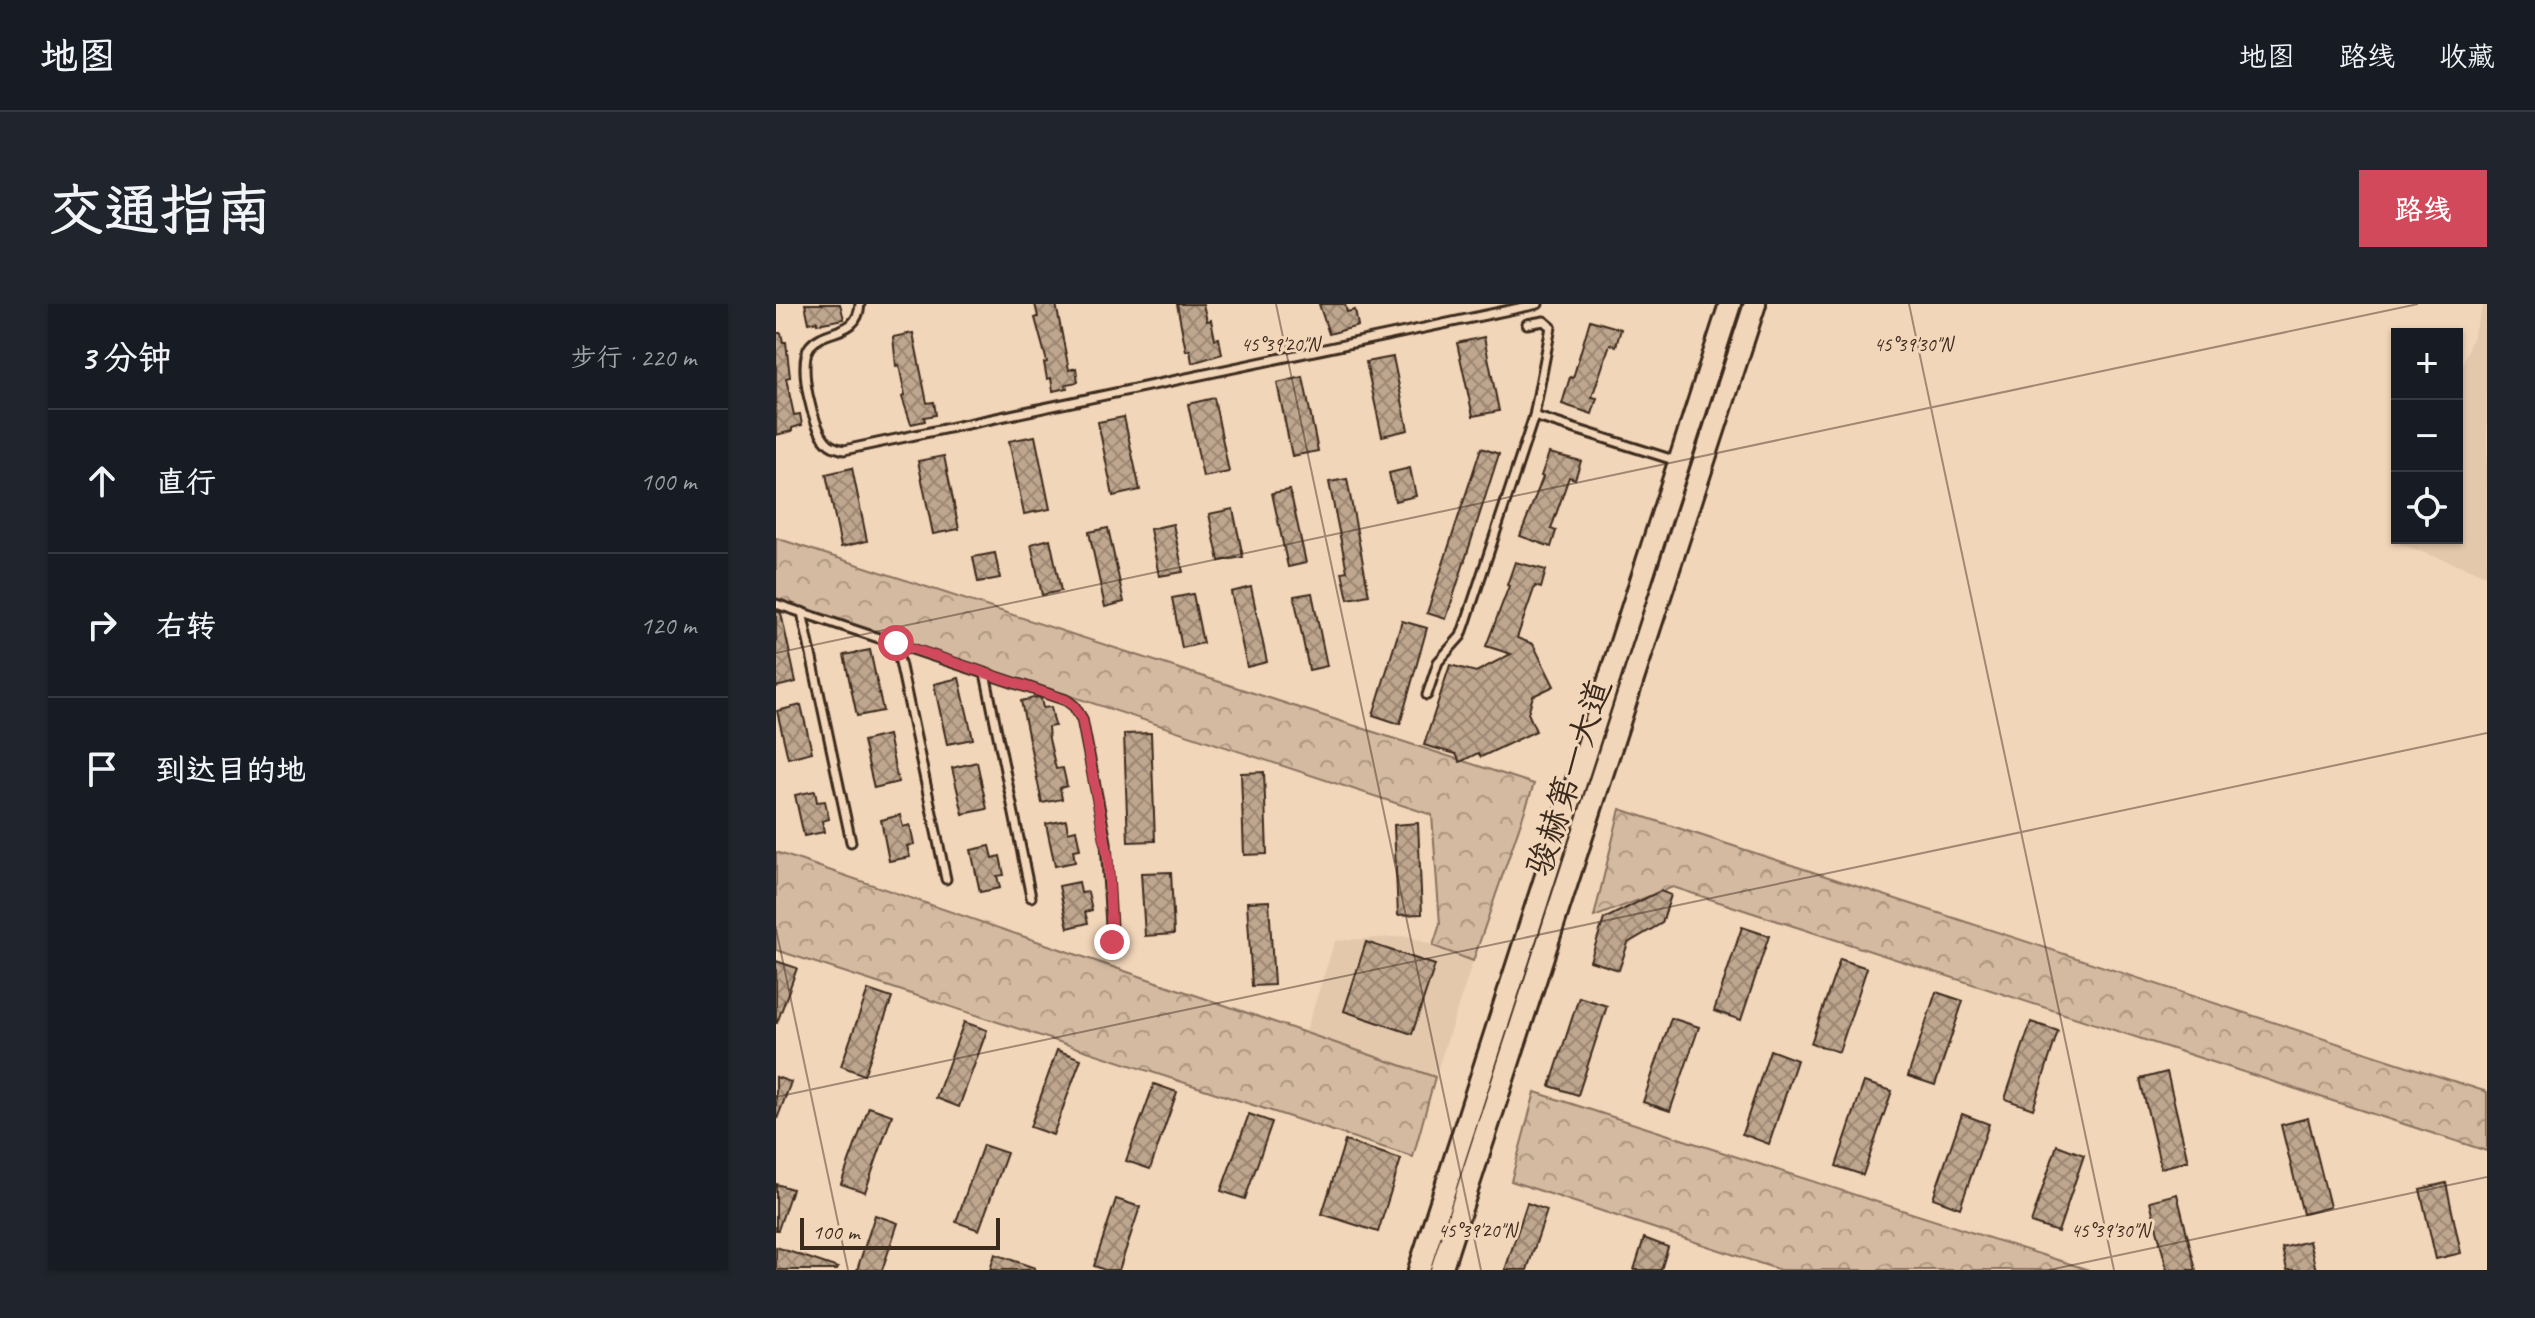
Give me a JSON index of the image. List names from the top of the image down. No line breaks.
{"streets":{"main road":["骏赫第一大道"]},"scale_bar":"100 m","page":{"header":"地图","nav":["地图","路线","收藏"],"buttons":"路线","title":"交通指南","heading":["3 分钟","步行 · 220 m"],"map_buttons":["+","−"],"list":[["直行","100 m"],["右转","120 m"],"到达目的地"],"scale":"100 m"},"coordinates":["45°39'20\"N","45°39'30\"N"]}
